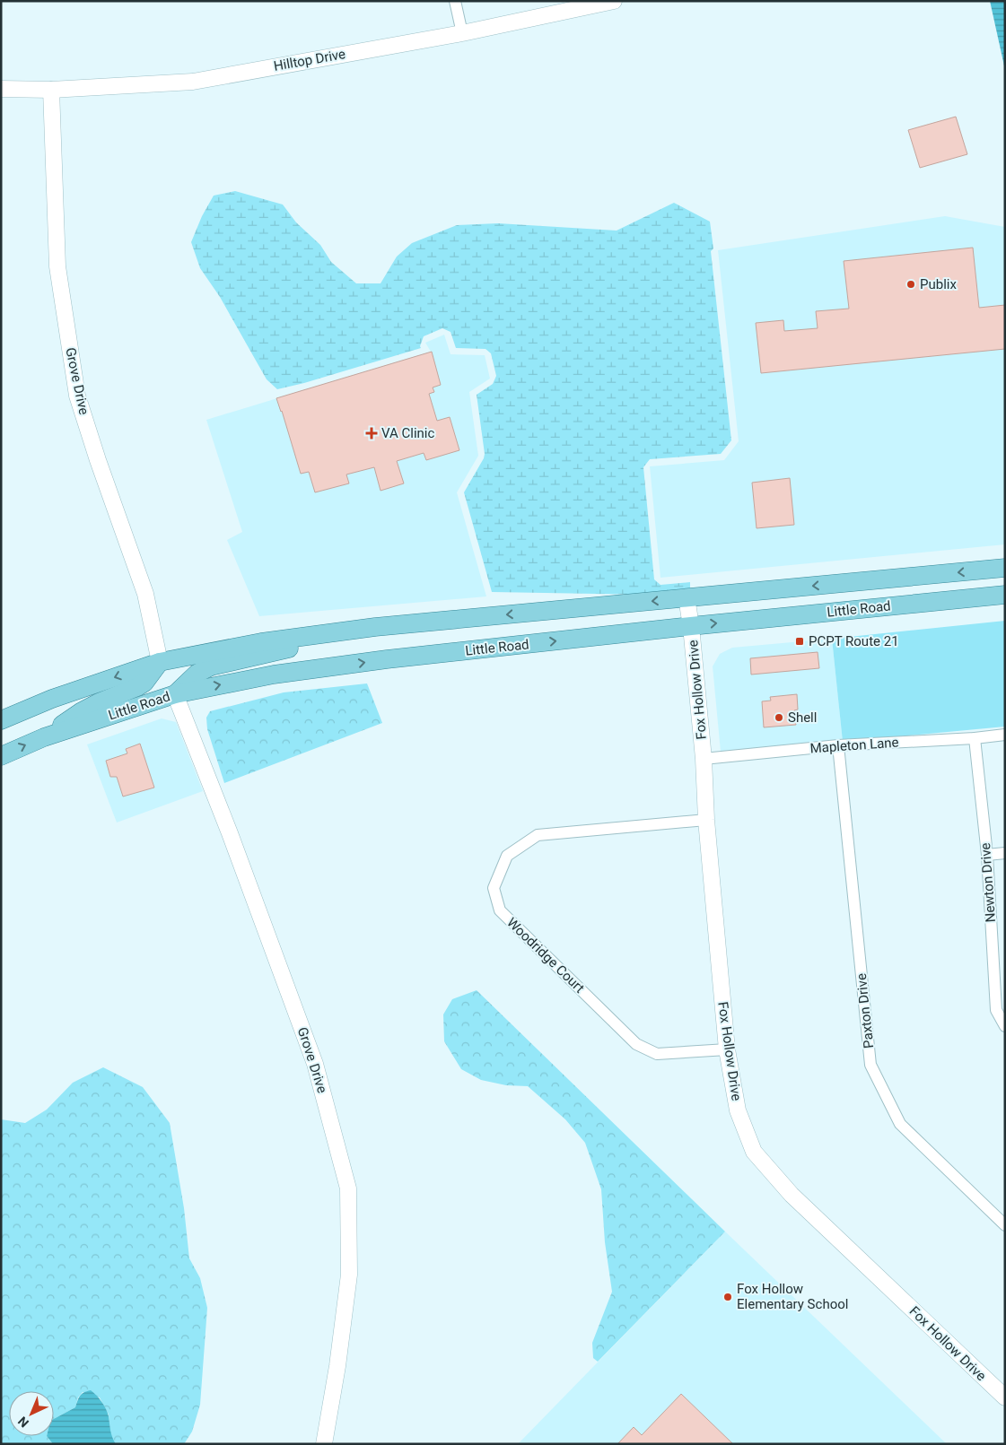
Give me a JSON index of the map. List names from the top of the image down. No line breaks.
{"streets":{"main road":["Little Road"],"street":["Hilltop Drive","Grove Drive","Fox Hollow Drive","Mapleton Lane","Newton Drive","Woodridge Court","Paxton Drive"]},"crossings":[["Hilltop Drive","Grove Drive"],["Grove Drive","Little Road"],["Little Road","Fox Hollow Drive"],["Fox Hollow Drive","Mapleton Lane"],["Fox Hollow Drive","Woodridge Court"],["Mapleton Lane","Newton Drive"],["Mapleton Lane","Paxton Drive"]],"places":{"other":["Publix","Shell","Fox Hollow Elementary School"],"health":["VA Clinic"],"transit":["PCPT Route 21"]},"north":"bottom left"}
